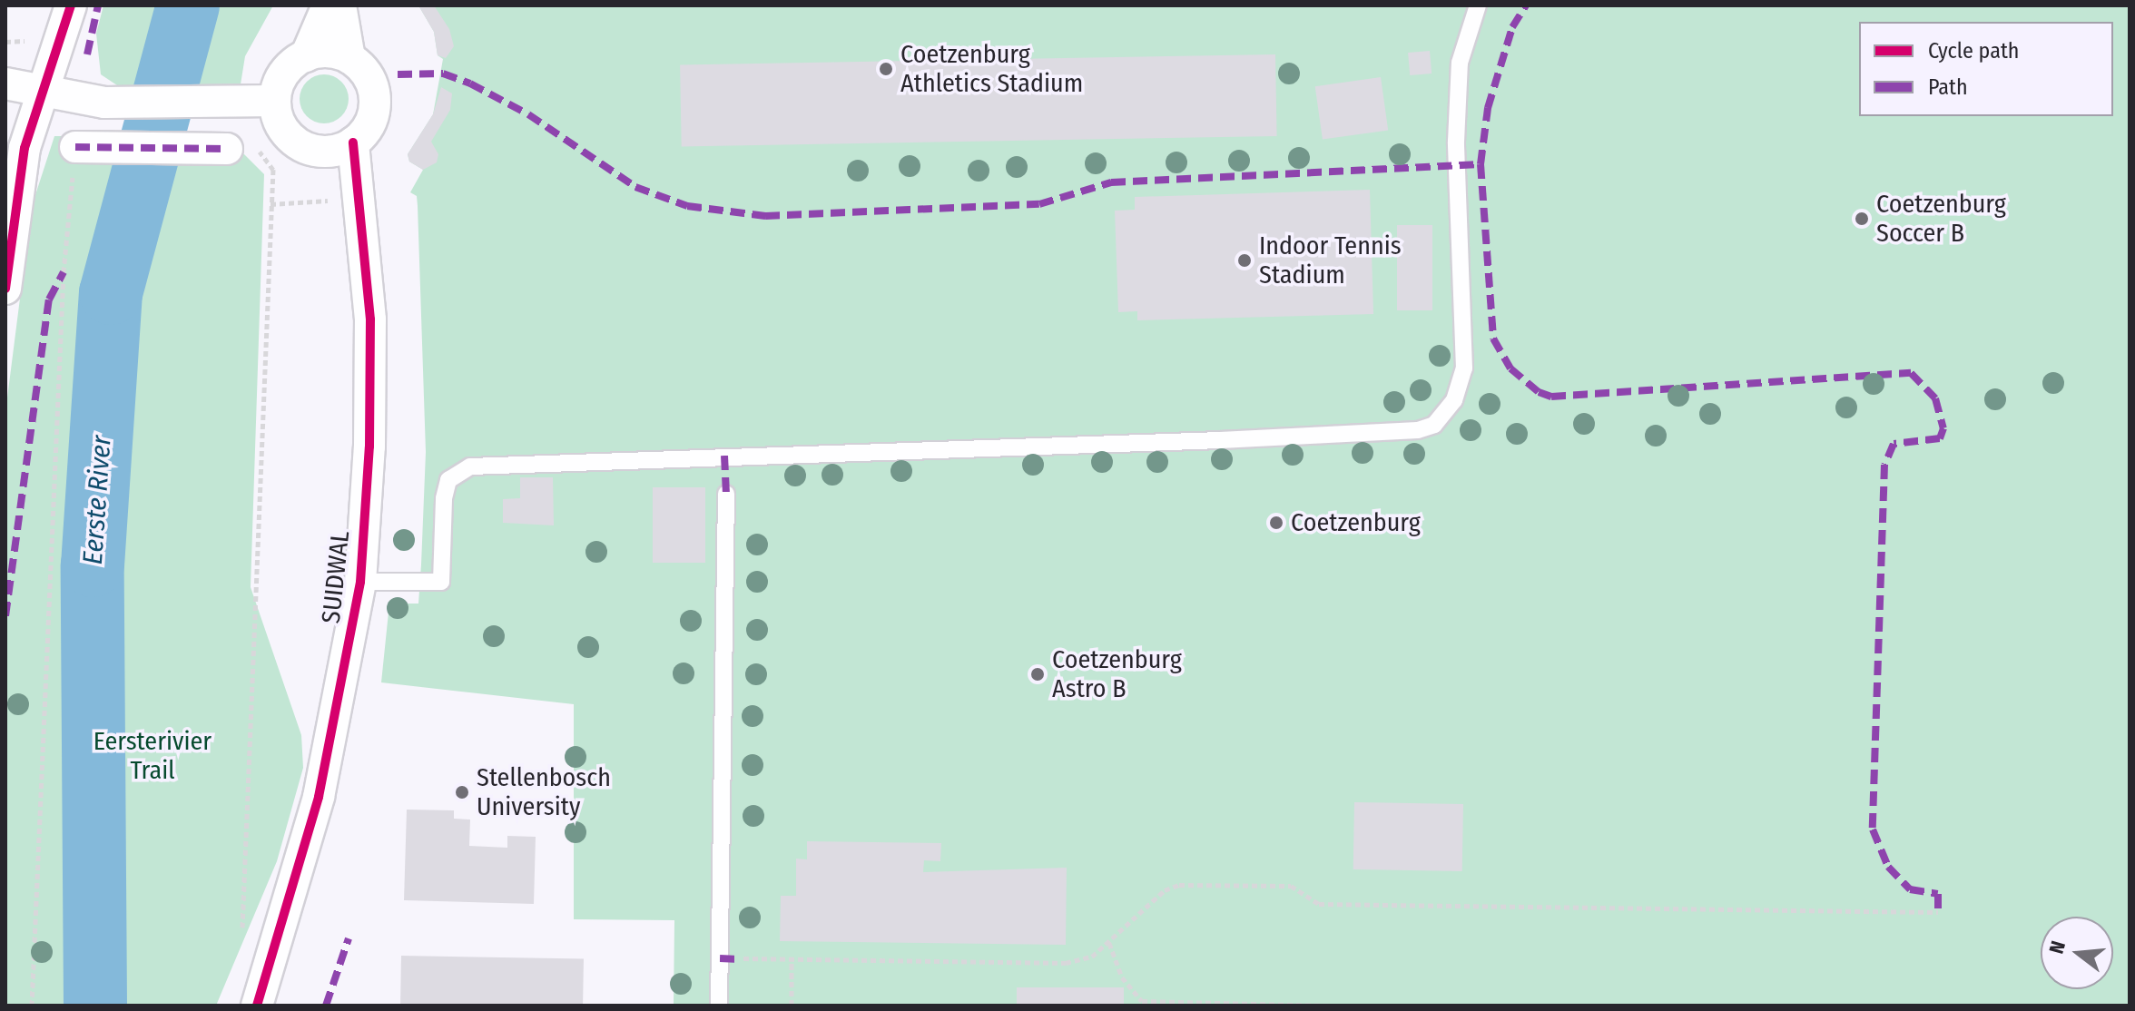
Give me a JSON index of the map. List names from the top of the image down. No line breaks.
{"streets":{"street":["SUIDWAL"]},"water":["Eerste River"],"parks":["Eersterivier Trail"],"places":["Coetzenburg Athletics Stadium","Coetzenburg Soccer B","Indoor Tennis Stadium","Coetzenburg","Coetzenburg Astro B","Stellenbosch University"],"legend":["Cycle path","Path"],"north":"left"}
